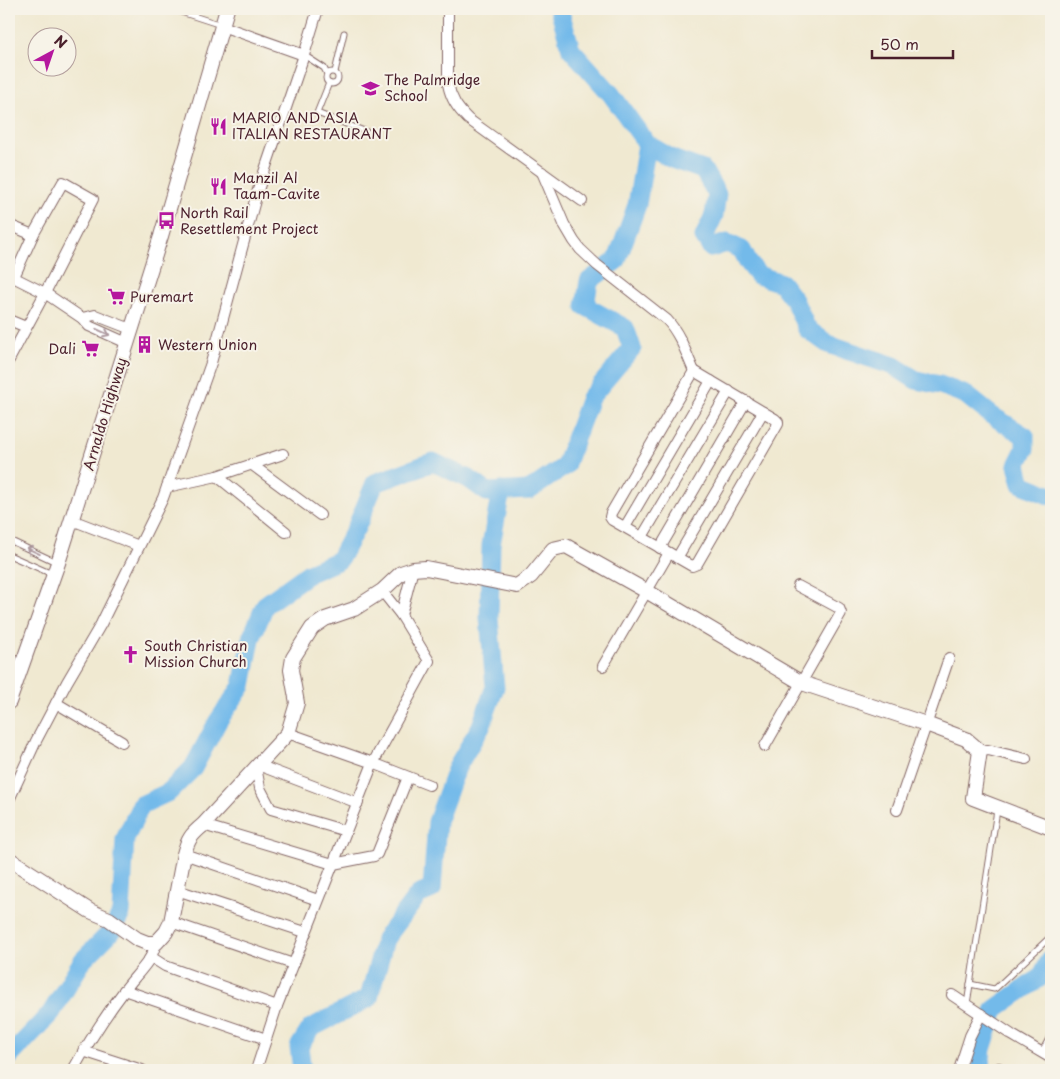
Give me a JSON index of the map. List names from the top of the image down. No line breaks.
{"streets":{"street":["Arnaldo Highway"]},"places":{"school or university":["The Palmridge School"],"restaurant":["MARIO AND ASIA ITALIAN RESTAURANT","Manzil Al Taam-Cavite"],"bus stop":["North Rail Resettlement Project"],"supermarket":["Puremart","Dali"],"building":["Western Union"],"church":["South Christian Mission Church"]},"scale_bar":"50 m","north":"top right"}
